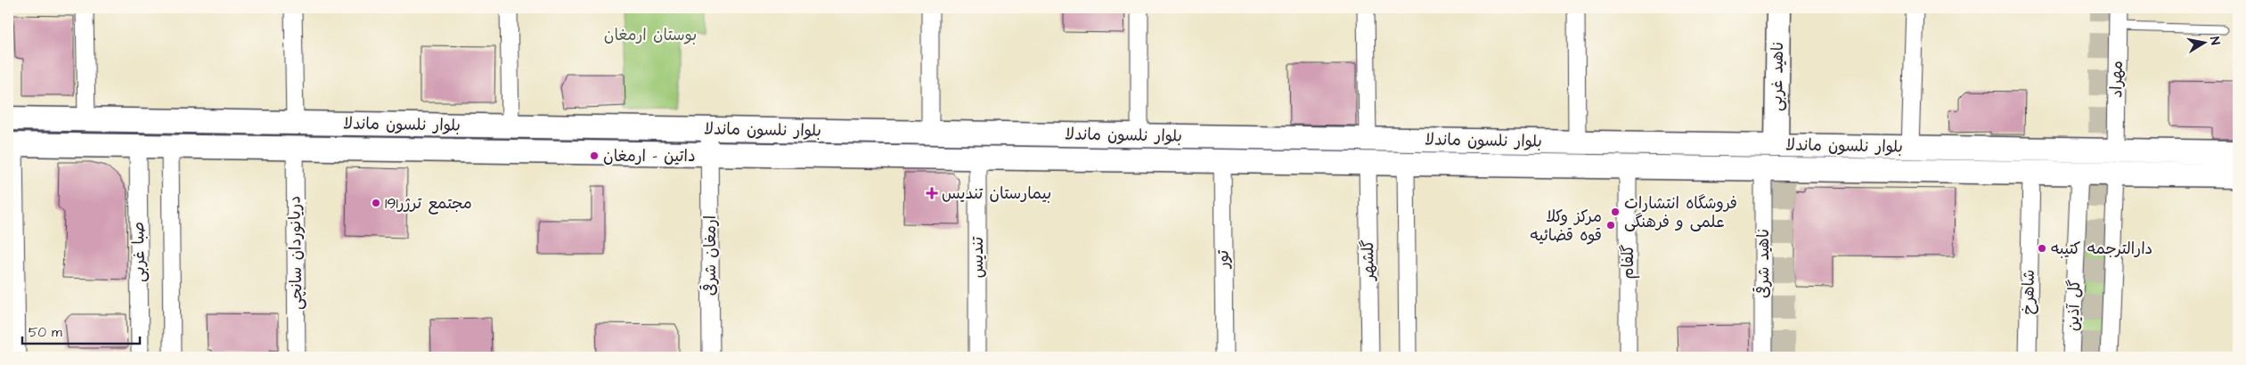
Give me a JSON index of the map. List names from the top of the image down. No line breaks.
{"streets":{"main road":["ناهید غربی","بلوار نلسون ماندلا"],"street":["مهراد","صبا غربی","دریانوردان سانچی","ارمغان شرقی","تندیس","تور","گلشهر","گلفام","ناهید شرقی","شاهرخ","گل آذین"]},"crossings":[["ناهید غربی","بلوار نلسون ماندلا"],["مهراد","بلوار نلسون ماندلا"],["بلوار نلسون ماندلا","صبا غربی"],["بلوار نلسون ماندلا","دریانوردان سانچی"],["بلوار نلسون ماندلا","ارمغان شرقی"],["بلوار نلسون ماندلا","تندیس"],["بلوار نلسون ماندلا","تور"],["بلوار نلسون ماندلا","گلشهر"],["بلوار نلسون ماندلا","گلفام"],["بلوار نلسون ماندلا","ناهید شرقی"],["بلوار نلسون ماندلا","شاهرخ"],["بلوار نلسون ماندلا","گل آذین"]],"parks":["بوستان ارمغان"],"places":{"other":["داتین - ارمغان","مجتمع ترژر191","فروشگاه انتشارات علمی و فرهنگی","مرکز وکلا قوه قضائیه","دارالترجمه کتیبه"],"health":["بیمارستان تندیس"]},"scale_bar":"50 m","north":"right"}
